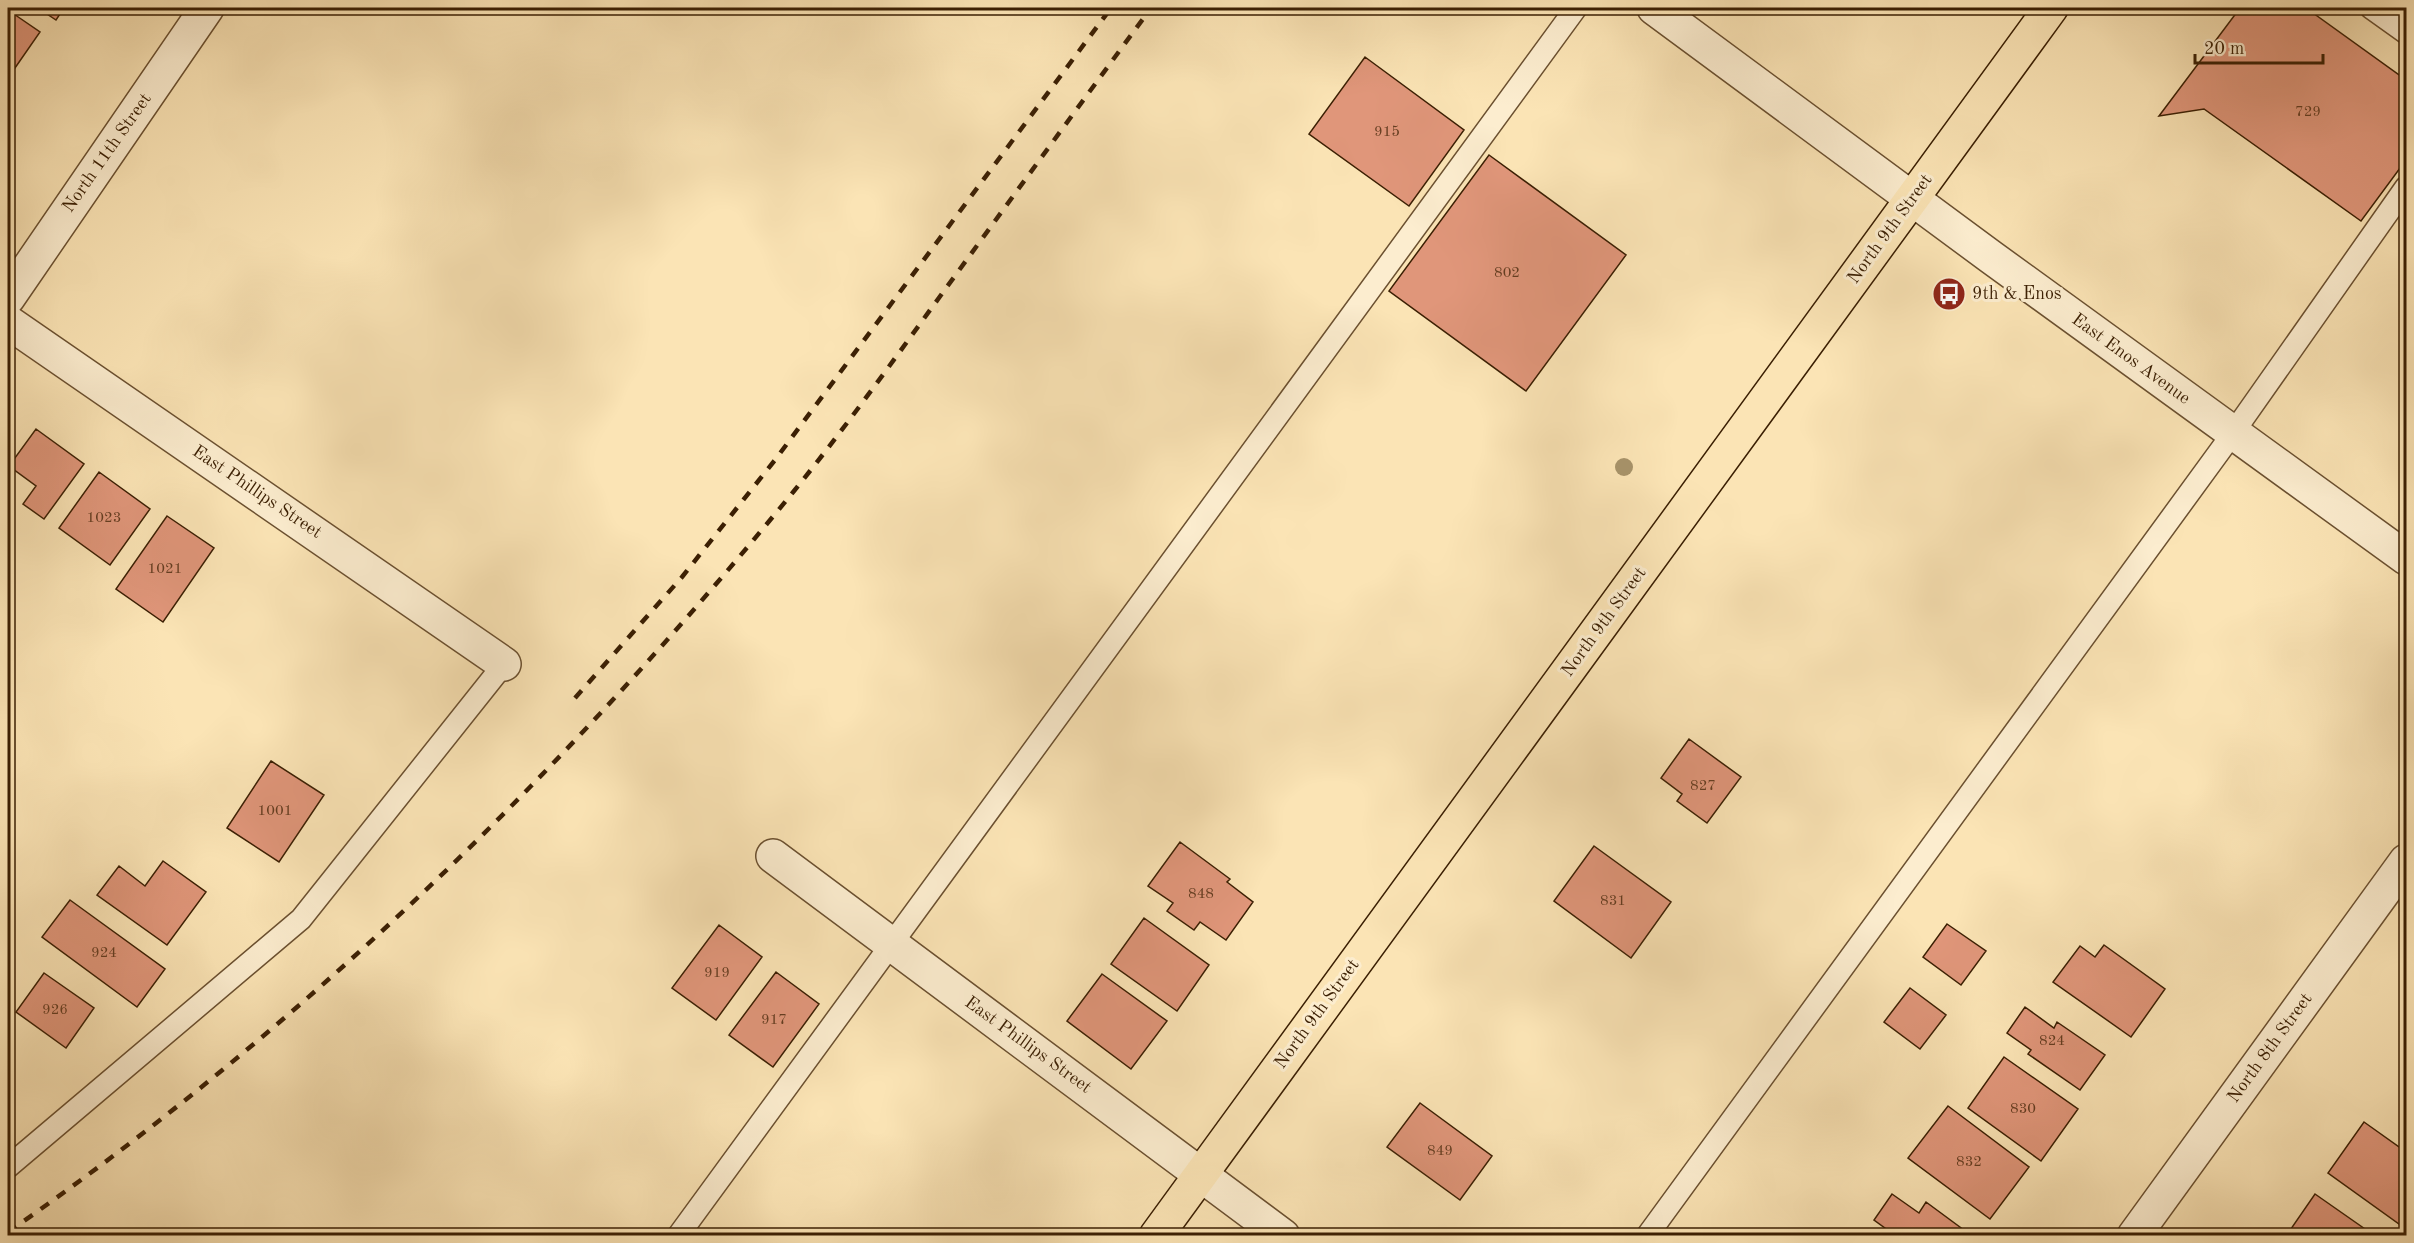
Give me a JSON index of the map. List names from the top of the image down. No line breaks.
{"streets":{"main road":["North 9th Street"],"street":["North 11th Street","East Enos Avenue","East Phillips Street","North 8th Street"]},"crossings":[["North 9th Street","East Enos Avenue"],["North 9th Street","East Phillips Street"]],"places":{"bus stop":["9th & Enos"]},"house_numbers":["729","915","802","1023","1021","827","1001","848","831","924","919","926","917","824","830","849","832"],"scale_bar":"20 m"}
